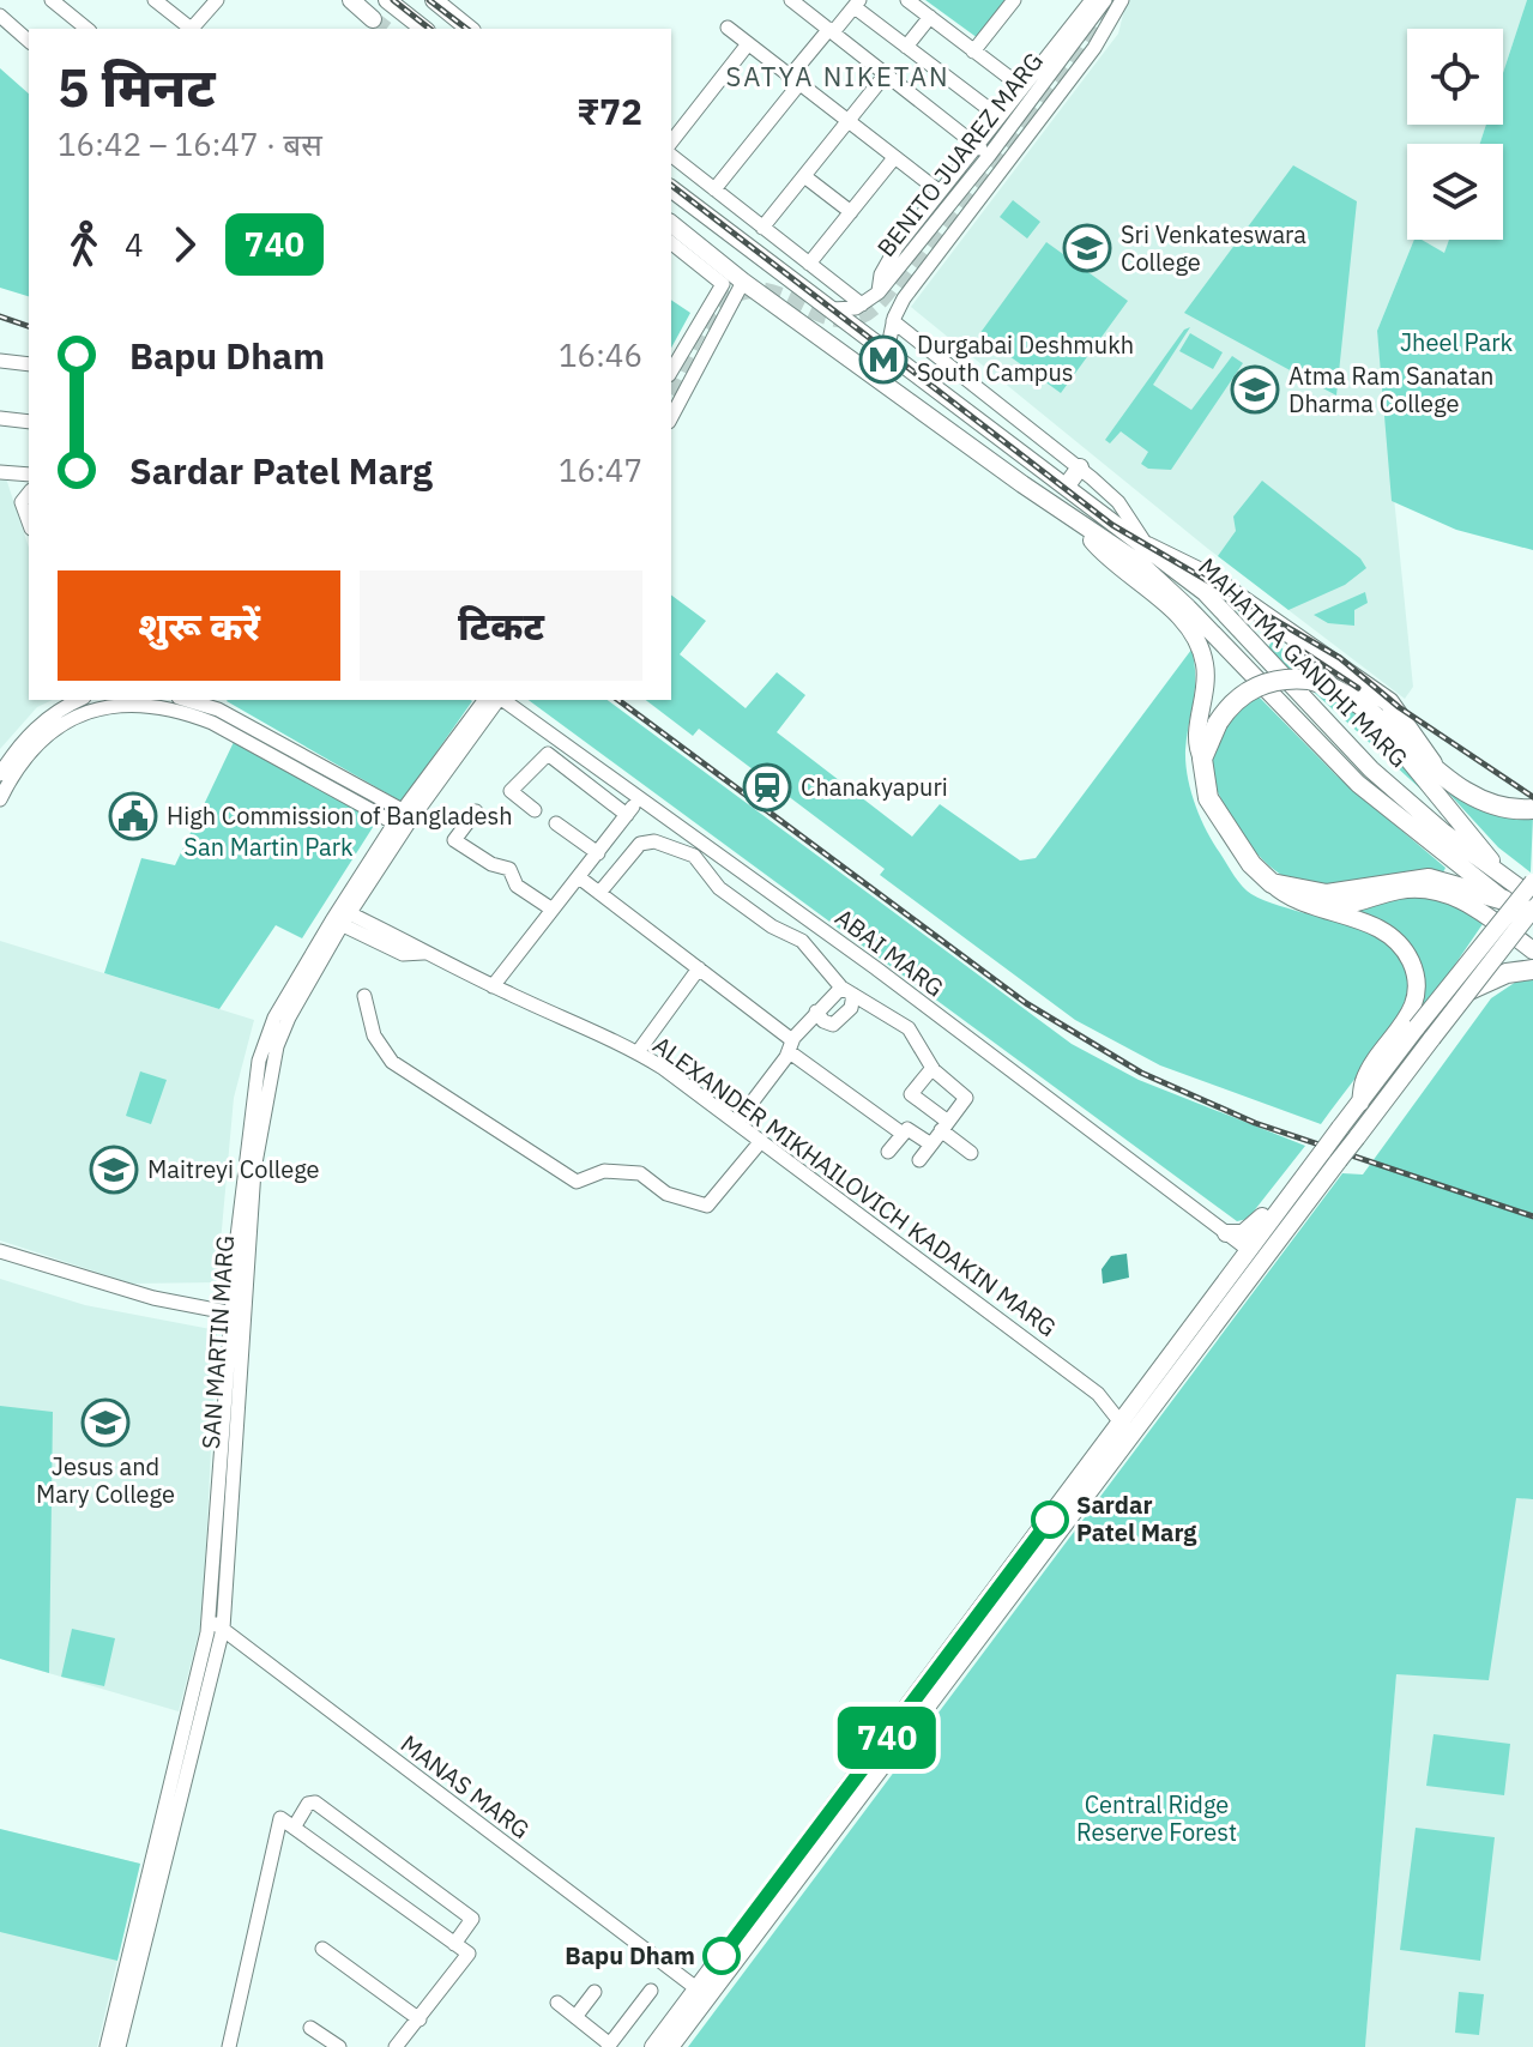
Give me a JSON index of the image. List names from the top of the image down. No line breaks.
{"streets":{"main road":["MAHATMA GANDHI MARG"],"street":["BENITO JUAREZ MARG","ABAI MARG","ALEXANDER MIKHAILOVICH KADAKIN MARG","SAN MARTIN MARG","MANAS MARG"]},"crossings":[["BENITO JUAREZ MARG","MAHATMA GANDHI MARG"],["ALEXANDER MIKHAILOVICH KADAKIN MARG","SAN MARTIN MARG"],["SAN MARTIN MARG","MANAS MARG"]],"districts":["SATYA NIKETAN"],"parks":["Jheel Park","San Martin Park","Central Ridge Reserve Forest"],"places":{"school or university":["Sri Venkateswara College","Atma Ram Sanatan Dharma College","Maitreyi College","Jesus and Mary College"],"metro station":["Durgabai Deshmukh South Campus"],"station":["Chanakyapuri"],"public building":["High Commission of Bangladesh"],"other":["Sardar Patel Marg","Bapu Dham"]},"lines":["bus line 740"],"page":{"on_map":"740","heading":["5 मिनट","16:42 – 16:47 · बस","₹72"],"legs":["4","740"],"list":[{"name":"Bapu Dham","value":"16:46"},{"name":"Sardar Patel Marg","value":"16:47"}],"buttons":["शुरू करें","टिकट"]}}
